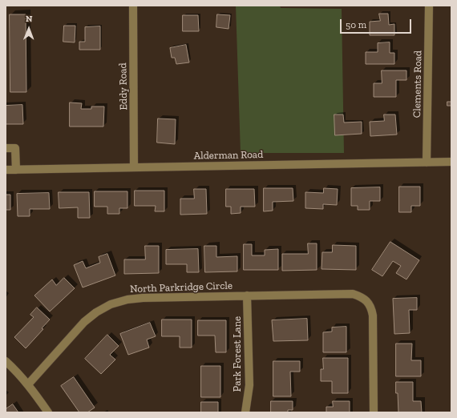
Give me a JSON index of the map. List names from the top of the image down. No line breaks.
{"streets":{"street":["Clements Road","Eddy Road","Alderman Road","North Parkridge Circle","Park Forest Lane"]},"crossings":[["Clements Road","Alderman Road"],["Eddy Road","Alderman Road"],["North Parkridge Circle","Park Forest Lane"]],"scale_bar":"50 m","north":"top"}
